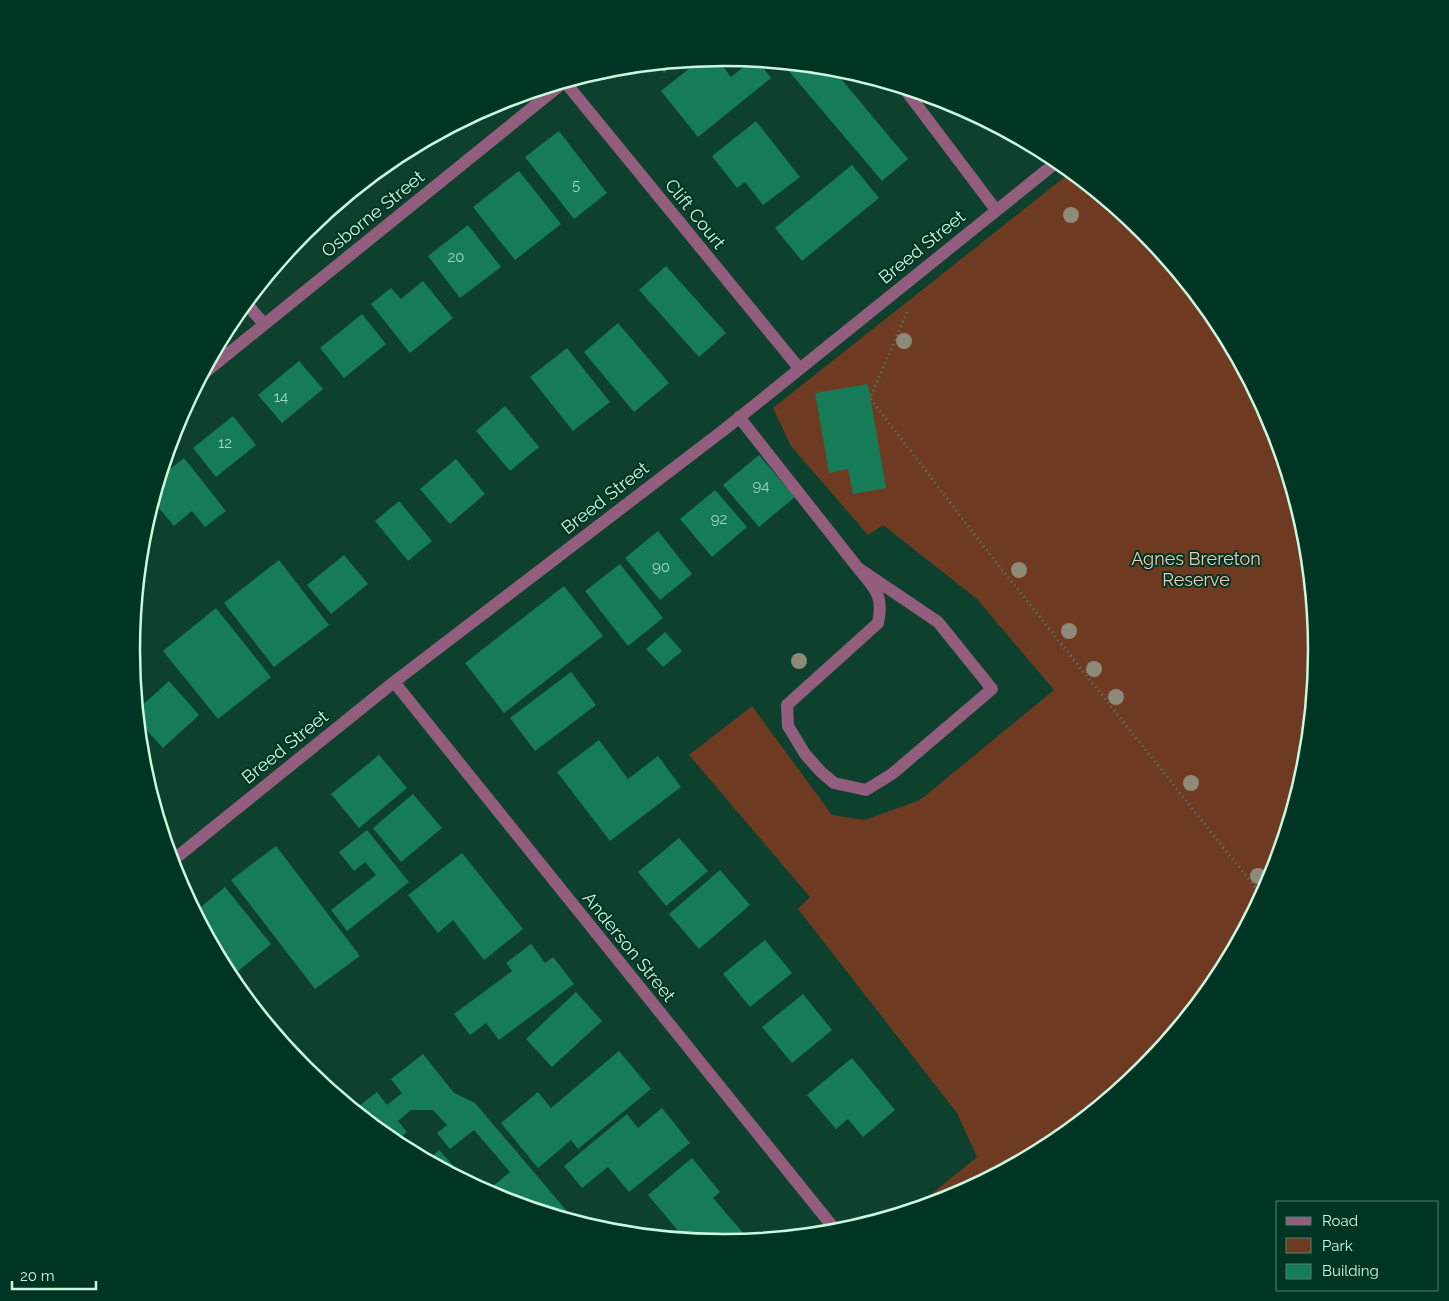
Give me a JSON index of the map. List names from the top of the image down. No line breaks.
{"streets":{"street":["Osborne Street","Clift Court","Breed Street","Anderson Street"]},"crossings":[["Clift Court","Breed Street"],["Breed Street","Anderson Street"]],"parks":["Agnes Brereton Reserve"],"house_numbers":["5","20","14","12","94","92","90"],"legend":["Road","Park","Building"],"scale_bar":"20 m"}
